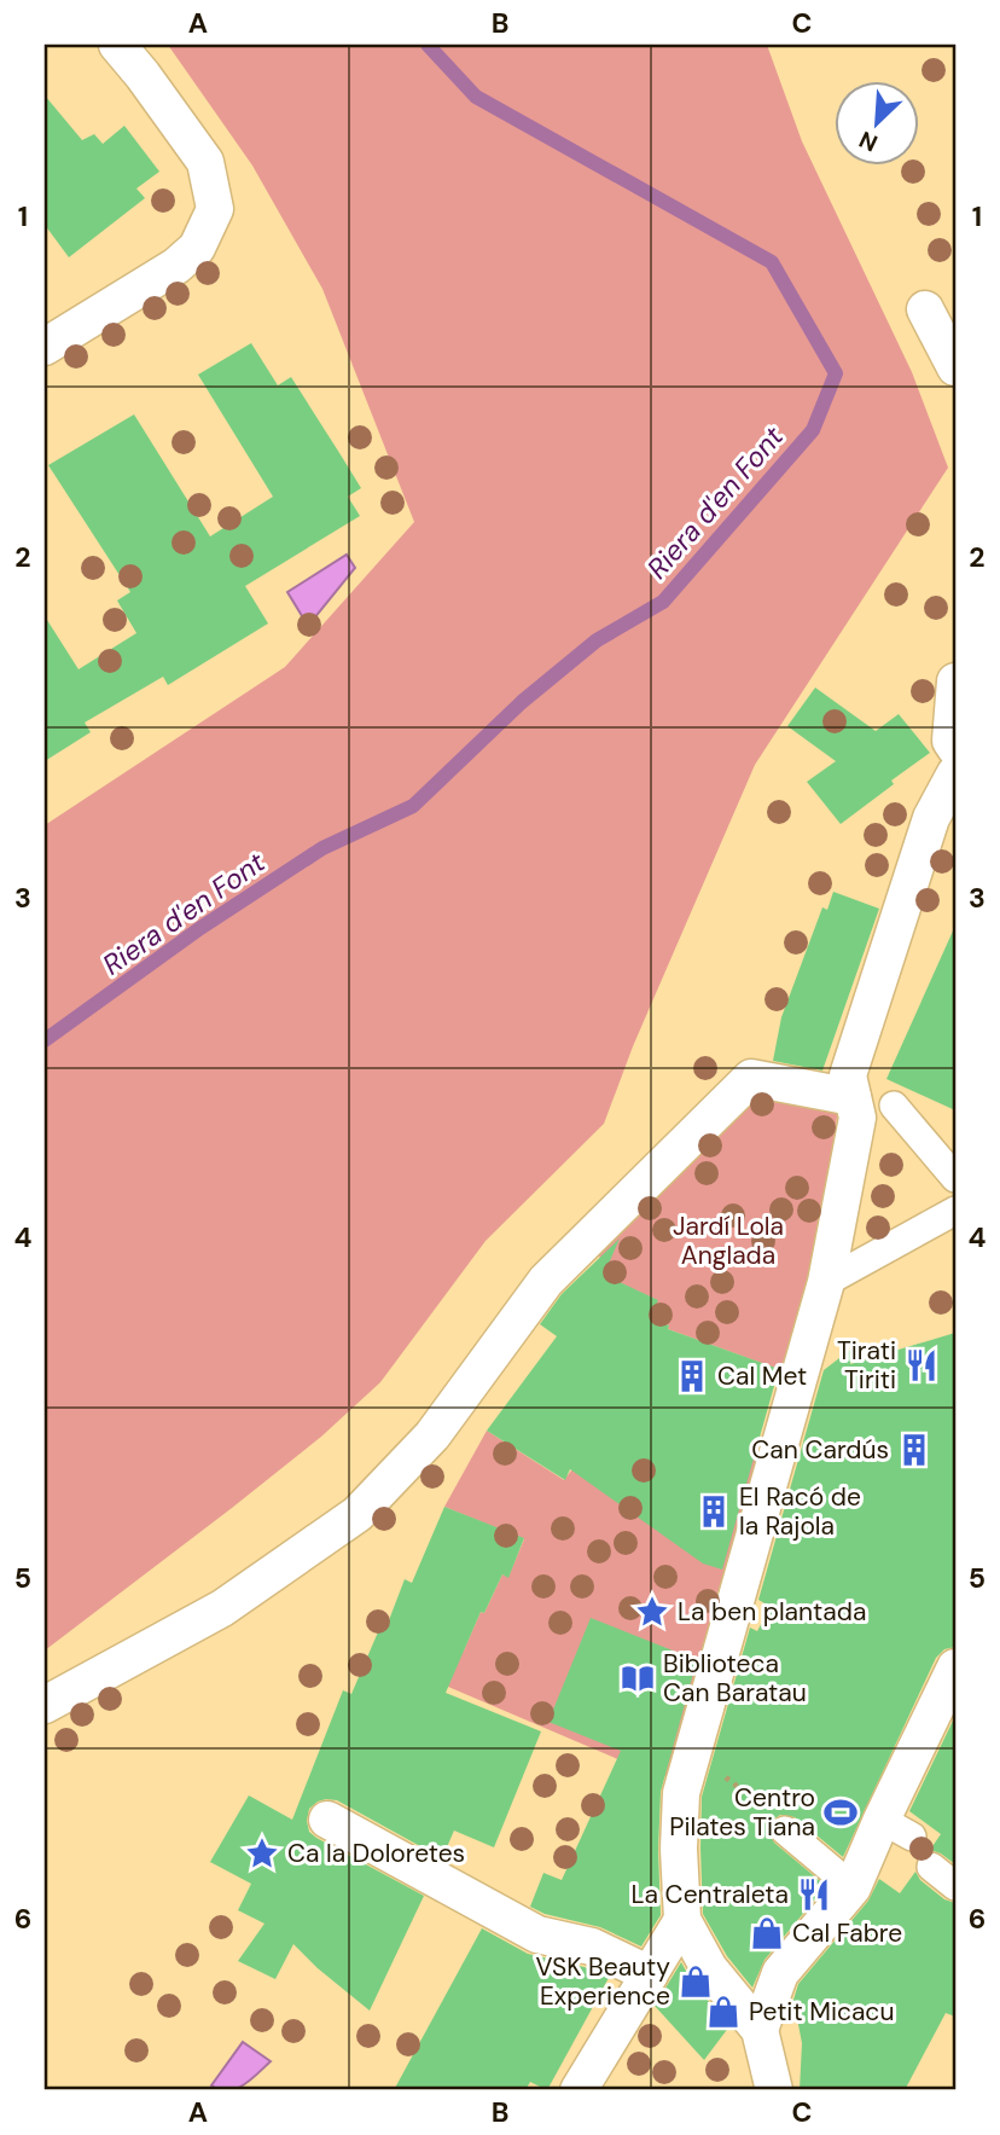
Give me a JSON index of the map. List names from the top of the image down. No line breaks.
{"water":["Riera d'en Font"],"parks":["Jardí Lola Anglada"],"places":{"restaurant":["Tirati Tiriti","La Centraleta"],"building":["Cal Met","Can Cardús","El Racó de la Rajola"],"place":["La ben plantada","Ca la Doloretes"],"library":["Biblioteca Can Baratau"],"sports":["Centro Pilates Tiana"],"shop":["Cal Fabre","VSK Beauty Experience","Petit Micacu"]},"north":"bottom left","grid":{"columns":["A","B","C"],"rows":["1","2","3","4","5","6"]}}
